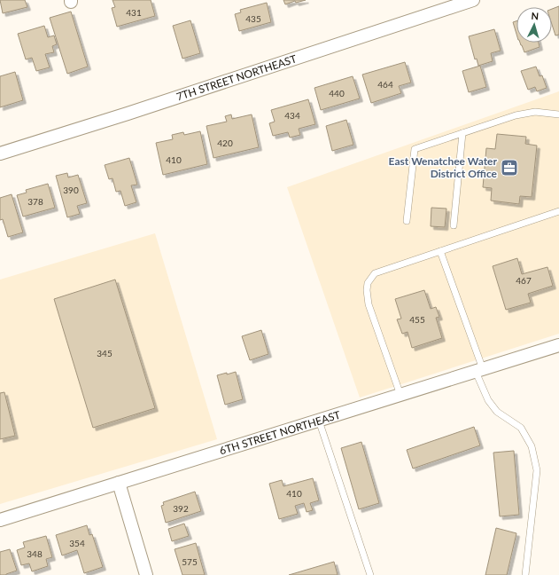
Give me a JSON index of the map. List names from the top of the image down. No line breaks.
{"streets":{"street":["7TH STREET NORTHEAST","6TH STREET NORTHEAST"]},"places":{"office":["East Wenatchee Water District Office"]},"house_numbers":["431","435","464","440","434","420","410","390","378","467","455","345","410","392","354","348","575"],"north":"top"}
